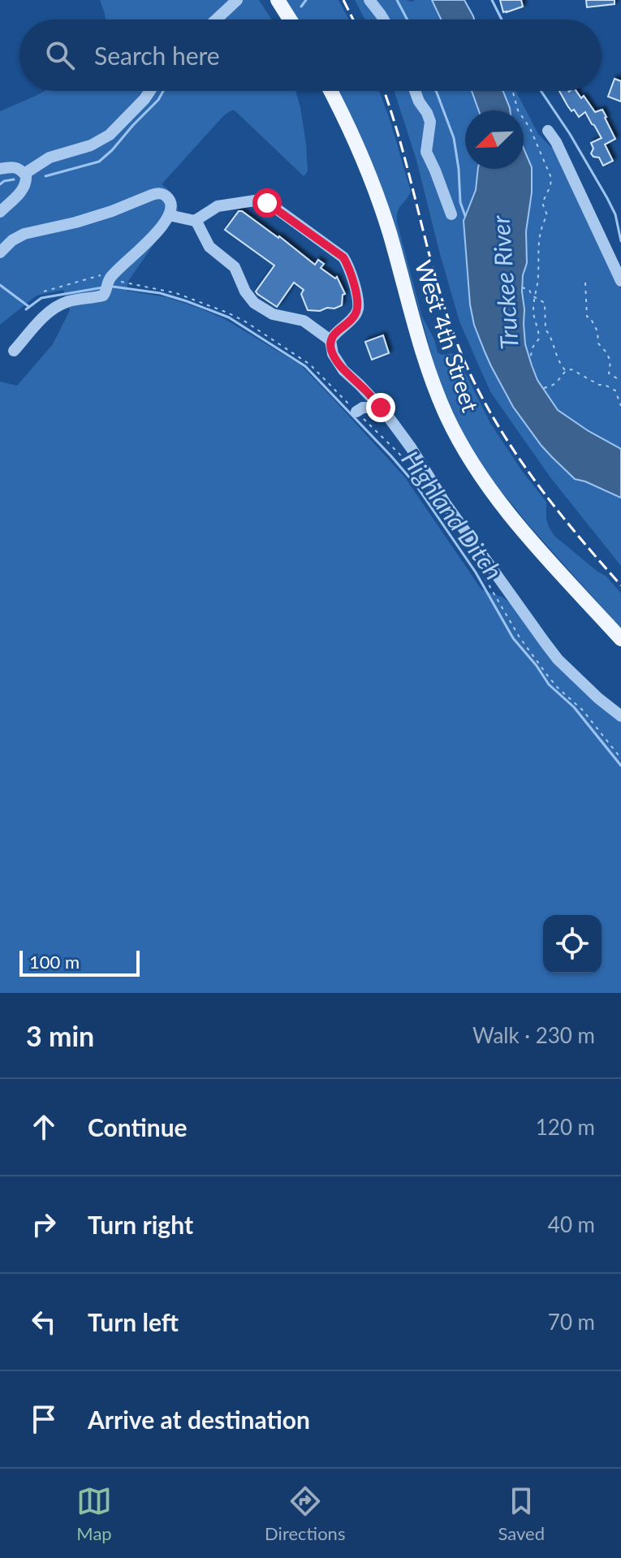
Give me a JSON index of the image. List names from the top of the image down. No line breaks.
{"streets":{"main road":["West 4th Street"]},"water":["Truckee River","Highland Ditch"],"scale_bar":"100 m","north":"bottom left","page":{"search":"Search here","scale":"100 m","heading":["3 min","Walk · 230 m"],"list":[["Continue","120 m"],["Turn right","40 m"],["Turn left","70 m"],"Arrive at destination"],"nav":["Map","Directions","Saved"]}}
